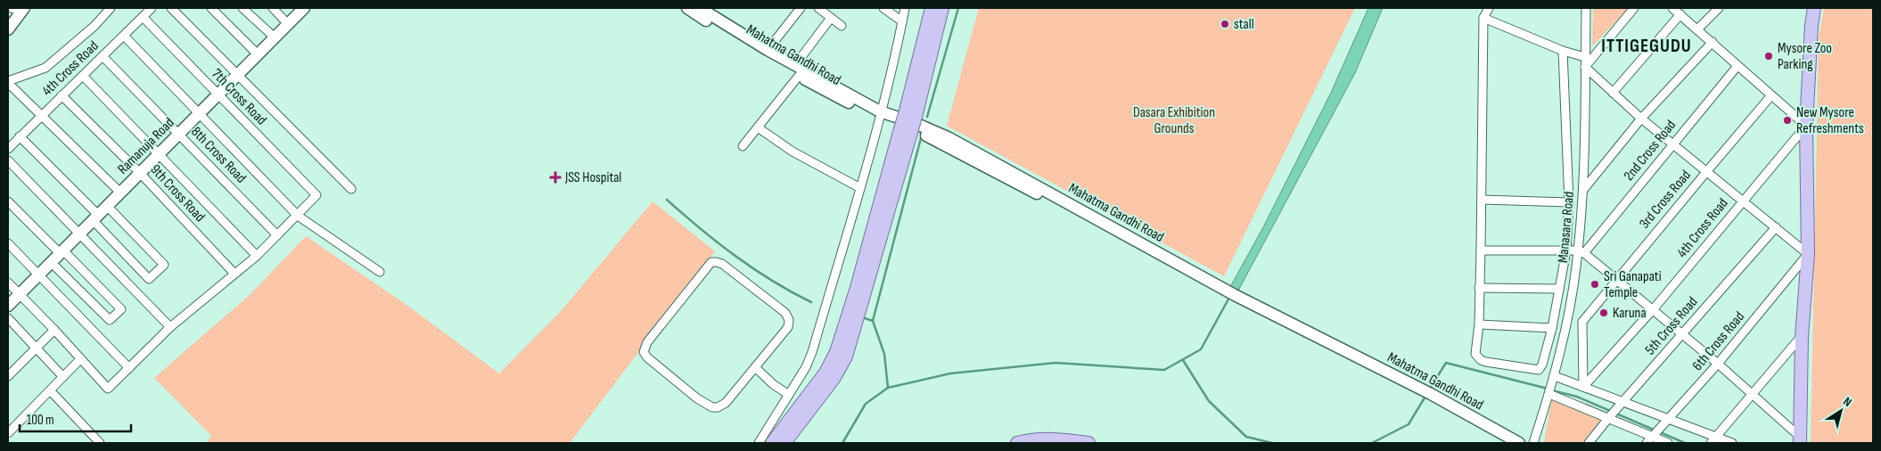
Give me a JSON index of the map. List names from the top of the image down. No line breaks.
{"streets":{"main road":["Mahatma Gandhi Road","Ramanuja Road"],"street":["4th Cross Road","7th Cross Road","2nd Cross Road","8th Cross Road","9th Cross Road","3rd Cross Road","Manasara Road","5th Cross Road","6th Cross Road"]},"crossings":[["4th Cross Road","7th Cross Road"],["4th Cross Road","8th Cross Road"],["4th Cross Road","9th Cross Road"],["4th Cross Road","3rd Cross Road"],["7th Cross Road","Ramanuja Road"],["Ramanuja Road","8th Cross Road"],["Ramanuja Road","9th Cross Road"],["2nd Cross Road","Manasara Road"]],"districts":["ITTIGEGUDU"],"parks":["Dasara Exhibition Grounds"],"places":{"other":["stall","Mysore Zoo Parking","New Mysore Refreshments","Sri Ganapati Temple","Karuna"],"health":["JSS Hospital"]},"scale_bar":"100 m","north":"top right"}
